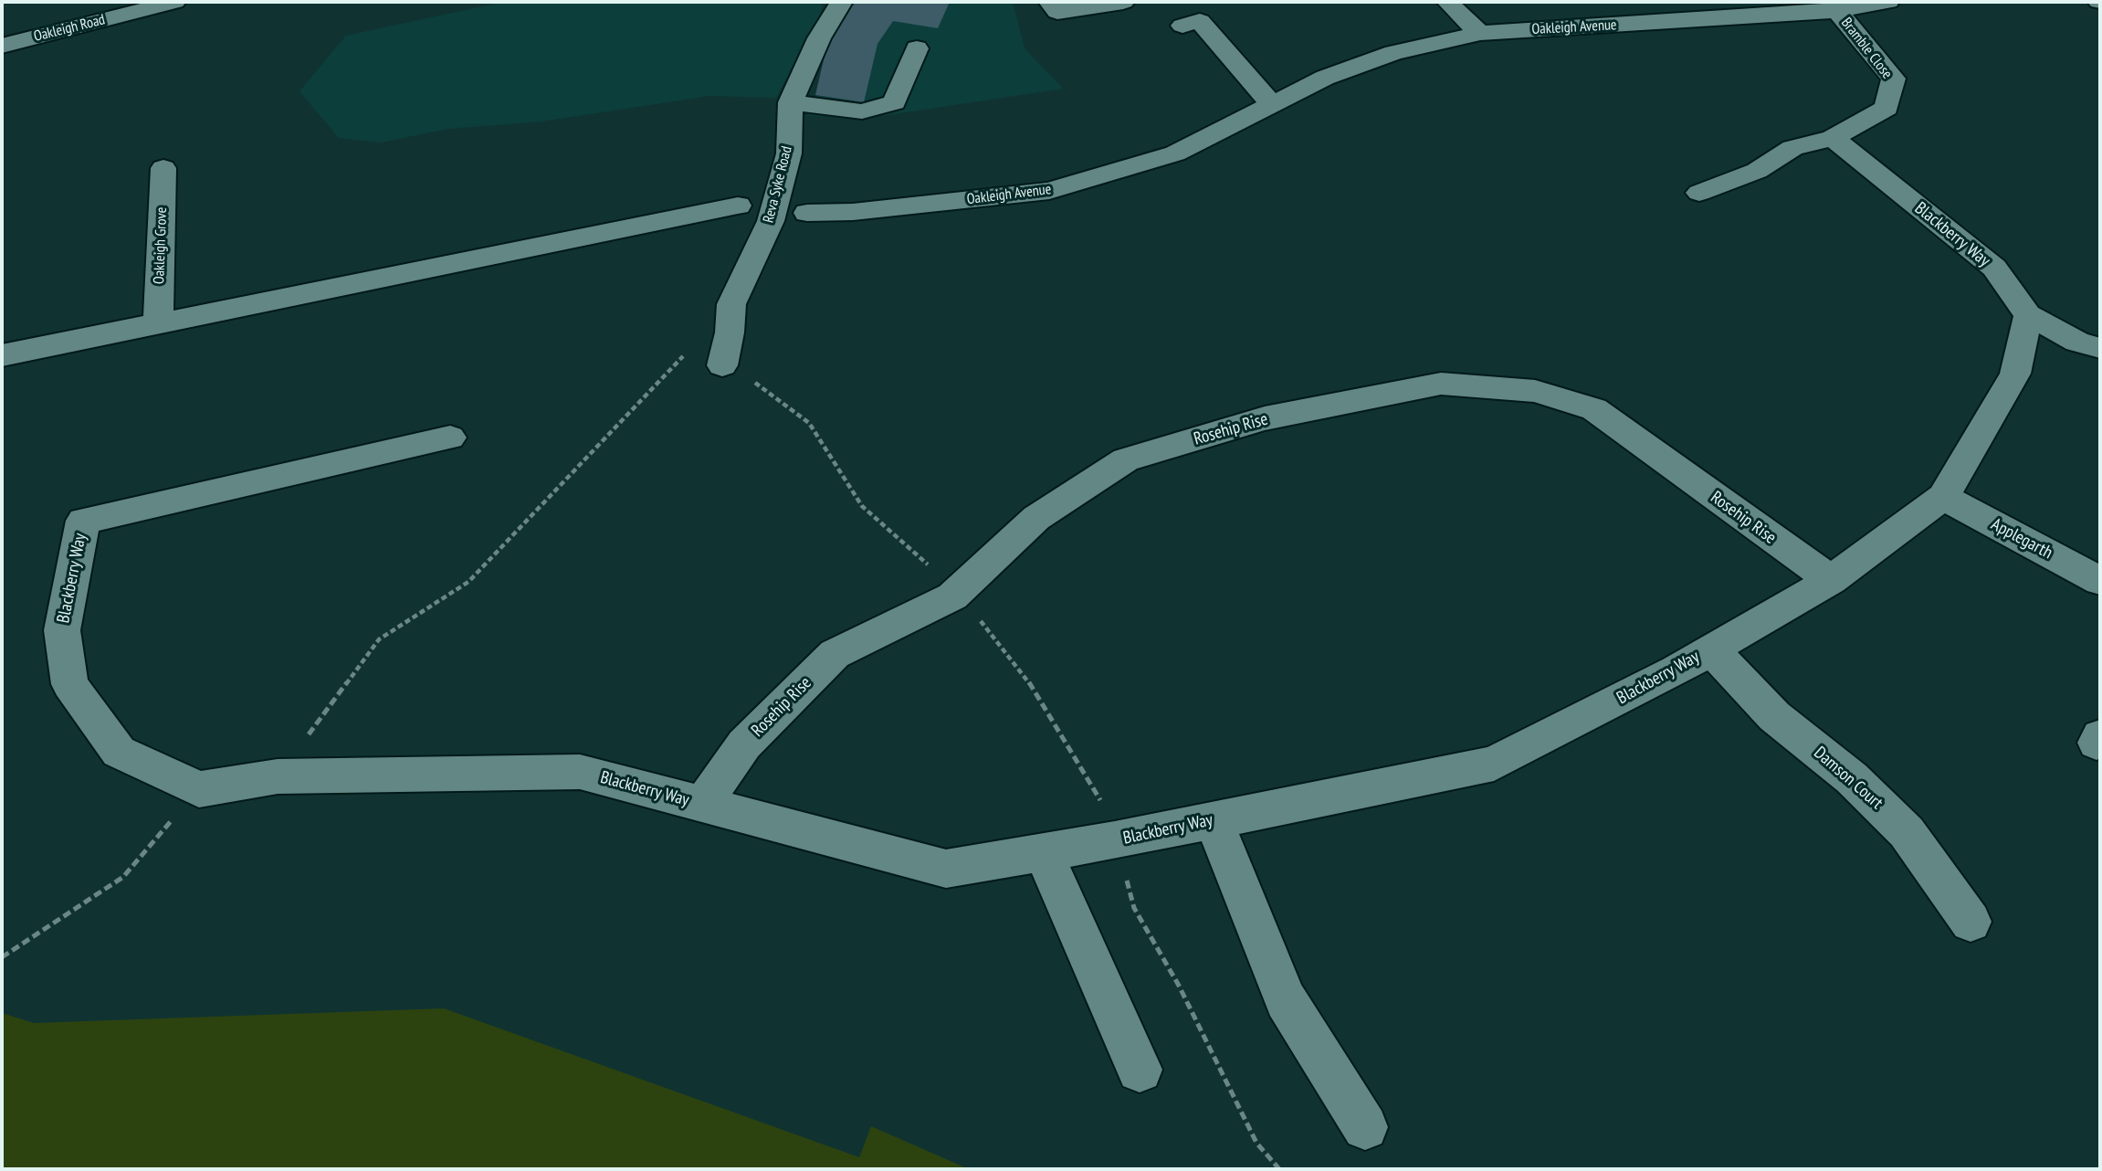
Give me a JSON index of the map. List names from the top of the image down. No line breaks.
{"streets":{"street":["Oakleigh Avenue","Oakleigh Road","Bramble Close","Reva Syke Road","Blackberry Way","Oakleigh Grove","Rosehip Rise","Applegarth","Damson Court"]},"crossings":[["Oakleigh Avenue","Bramble Close"],["Bramble Close","Blackberry Way"],["Blackberry Way","Rosehip Rise"],["Blackberry Way","Applegarth"],["Blackberry Way","Damson Court"]]}
